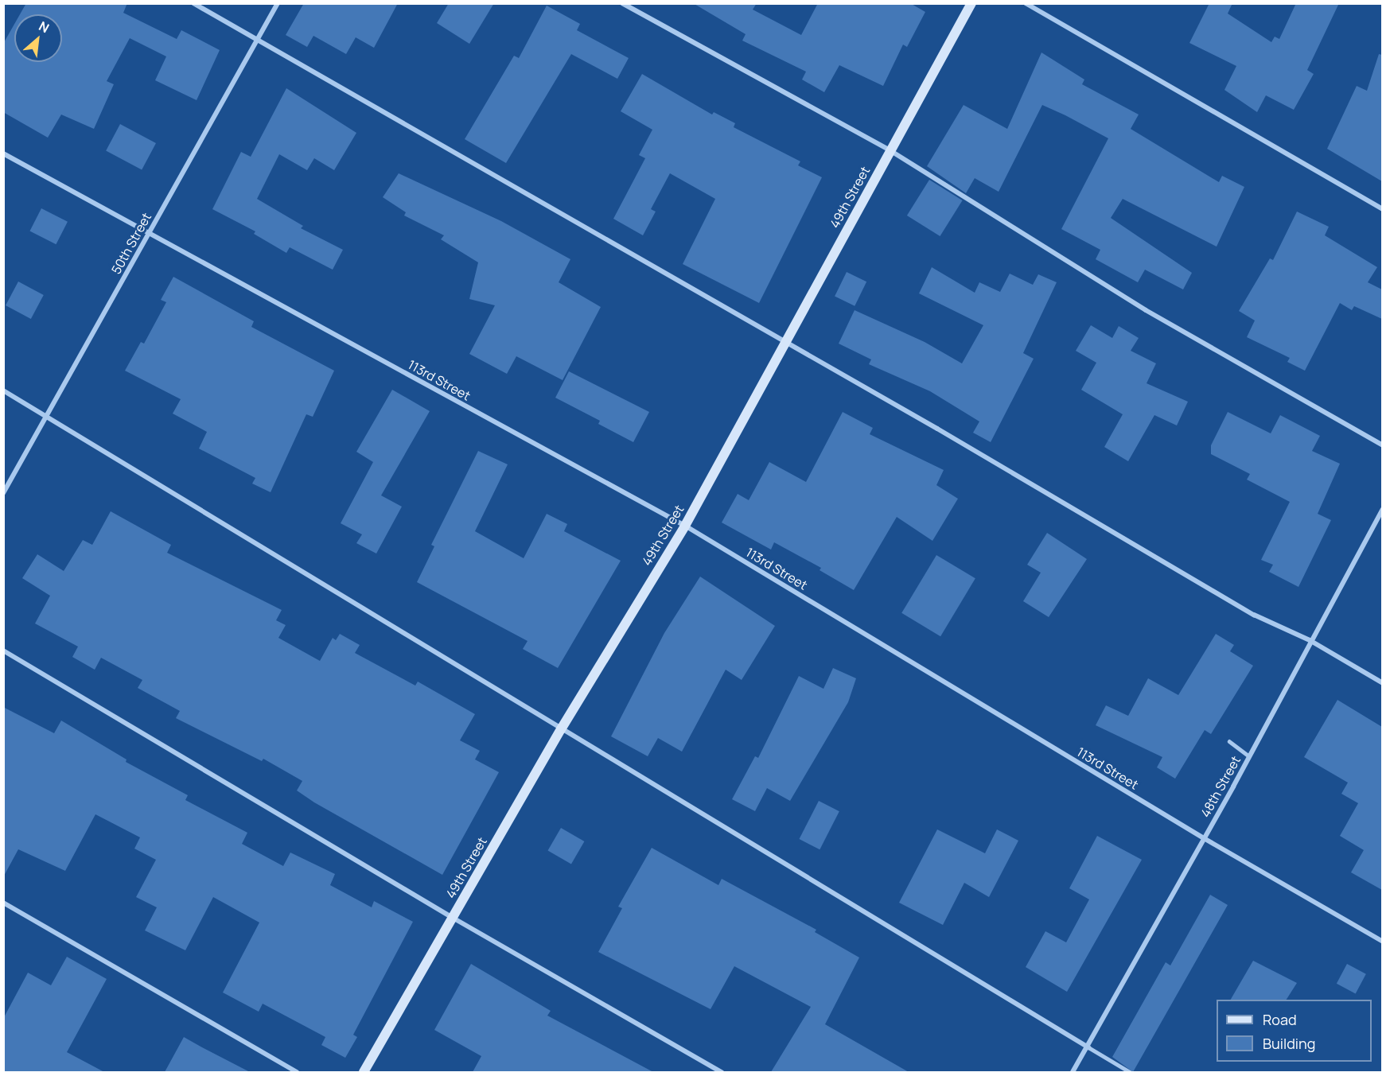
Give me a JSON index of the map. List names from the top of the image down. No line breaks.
{"streets":{"main road":["49th Street"],"street":["50th Street","113rd Street","48th Street"]},"crossings":[["49th Street","113rd Street"],["50th Street","113rd Street"],["113rd Street","48th Street"]],"legend":["Road","Building"],"north":"top right"}
